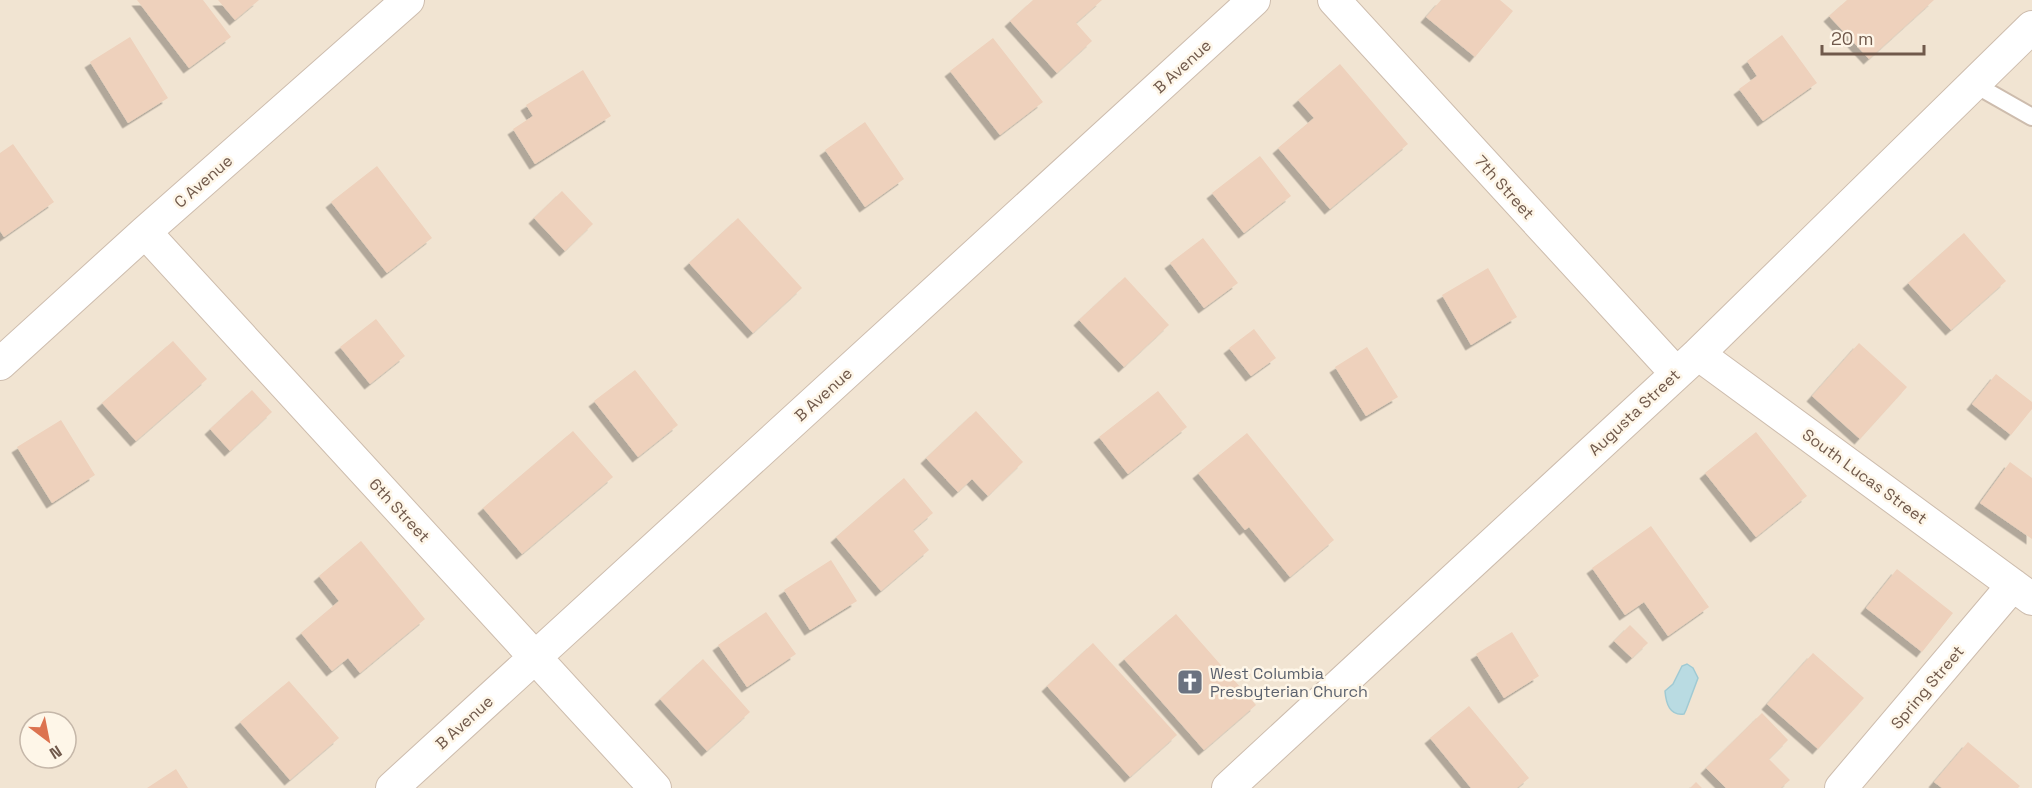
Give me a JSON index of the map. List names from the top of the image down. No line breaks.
{"streets":{"street":["B Avenue","C Avenue","7th Street","Augusta Street","South Lucas Street","6th Street","Spring Street"]},"crossings":[["B Avenue","6th Street"],["C Avenue","6th Street"],["7th Street","Augusta Street"],["7th Street","South Lucas Street"],["Augusta Street","South Lucas Street"],["South Lucas Street","Spring Street"]],"places":{"church":["West Columbia Presbyterian Church"]},"scale_bar":"20 m","north":"bottom right"}
